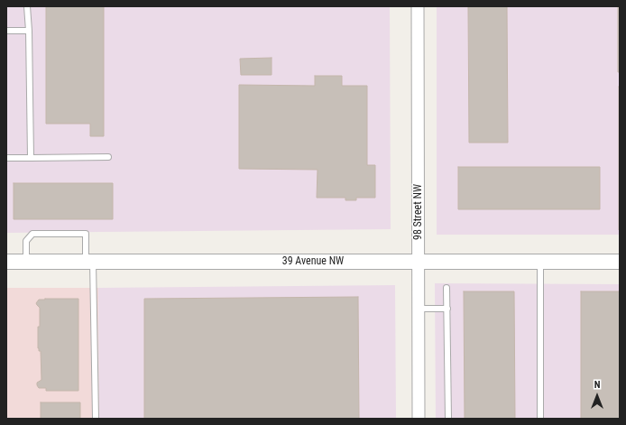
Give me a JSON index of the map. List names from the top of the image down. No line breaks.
{"streets":{"street":["98 Street NW","39 Avenue NW"]},"crossings":[["98 Street NW","39 Avenue NW"]],"north":"top"}
